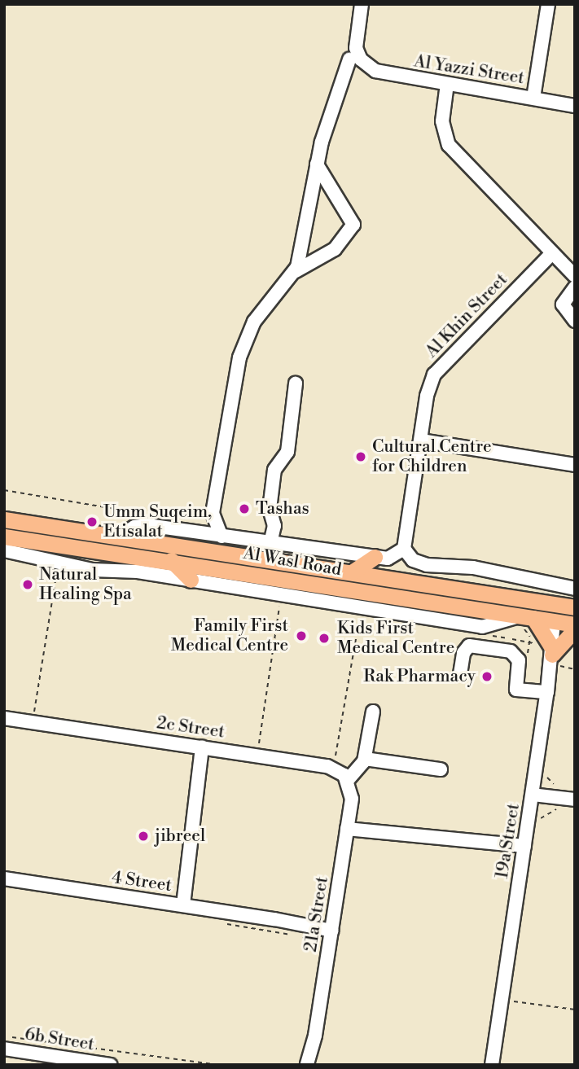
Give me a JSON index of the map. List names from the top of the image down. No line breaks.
{"streets":{"main road":["Al Wasl Road"],"street":["Al Yazzi Street","Al Khin Street","2c Street","19a Street","4 Street","21a Street","6b Street"]},"crossings":[["Al Wasl Road","19a Street"],["4 Street","21a Street"]],"places":["Cultural Centre for Children","Tashas","Umm Suqeim, Etisalat","Natural Healing Spa","Family First Medical Centre","Kids First Medical Centre","Rak Pharmacy","jibreel"]}
